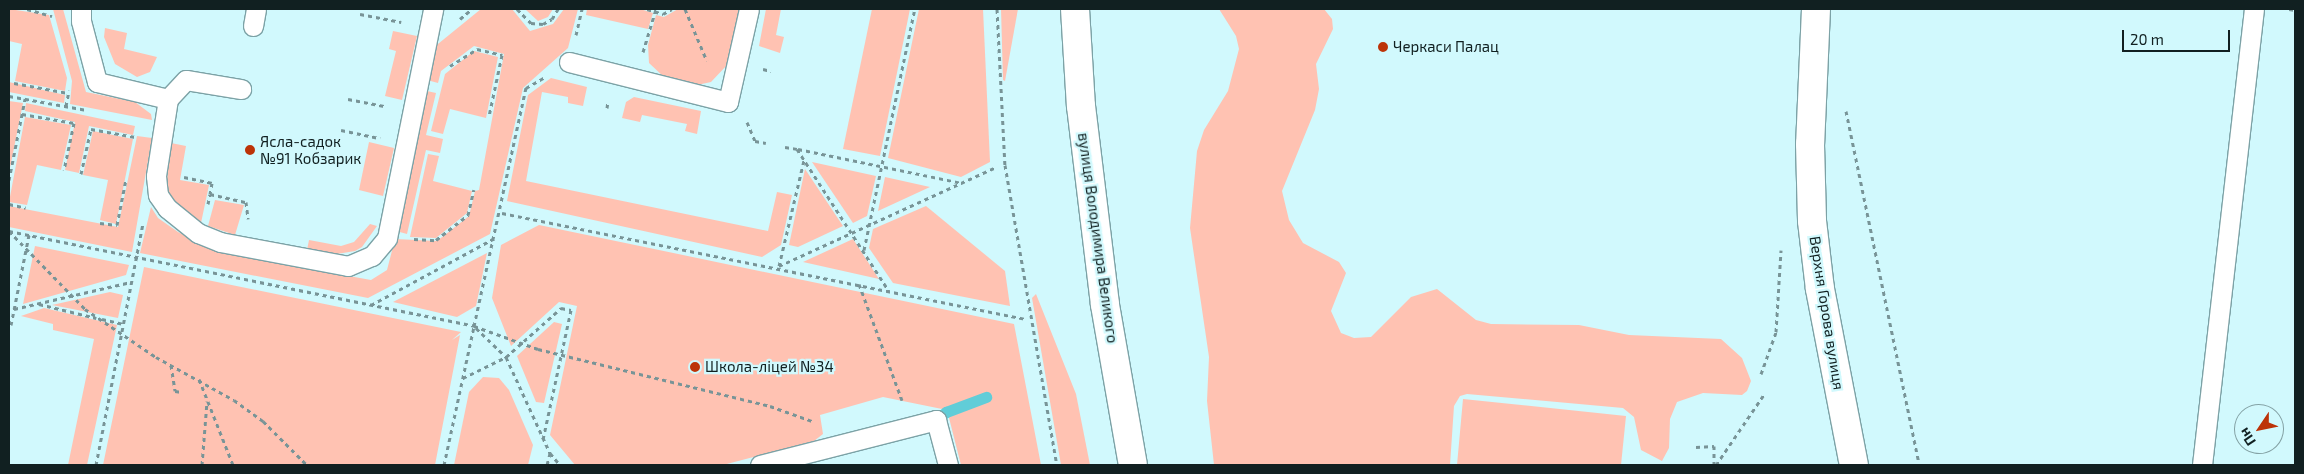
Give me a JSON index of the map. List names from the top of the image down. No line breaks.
{"streets":{"street":["вулиця Володимира Великого","Верхня Горова вулиця"]},"places":["Черкаси Палац","Ясла-садок №91 Кобзарик","Школа-ліцей №34"],"scale_bar":"20 m","north":"bottom left"}
